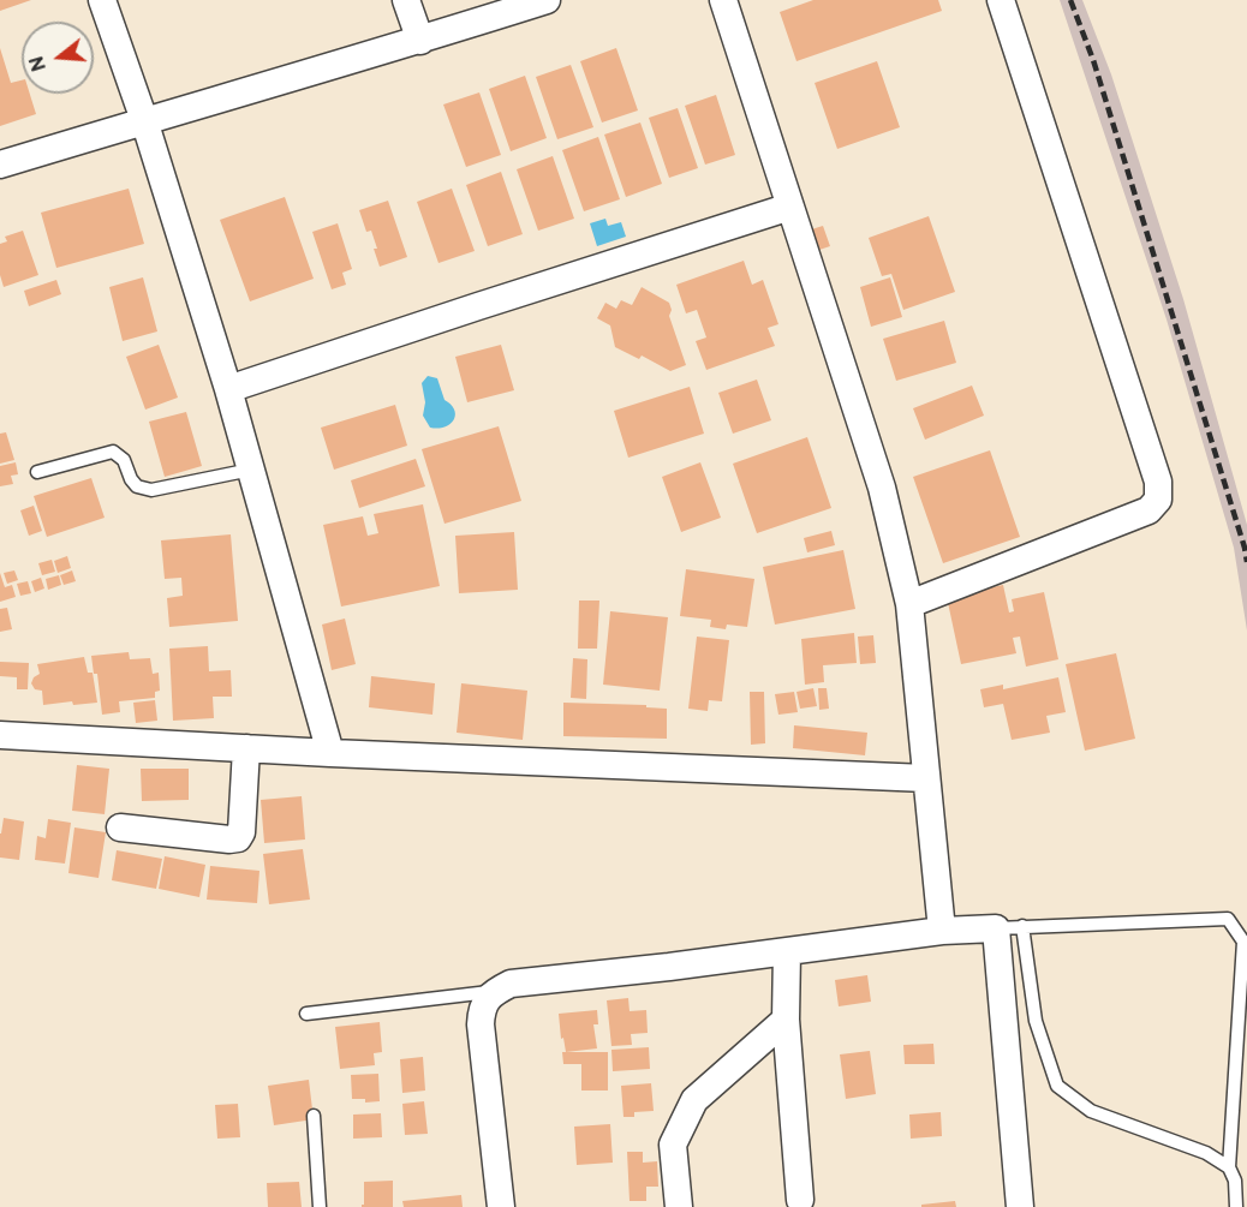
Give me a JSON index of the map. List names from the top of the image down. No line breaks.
{"north":"left"}
